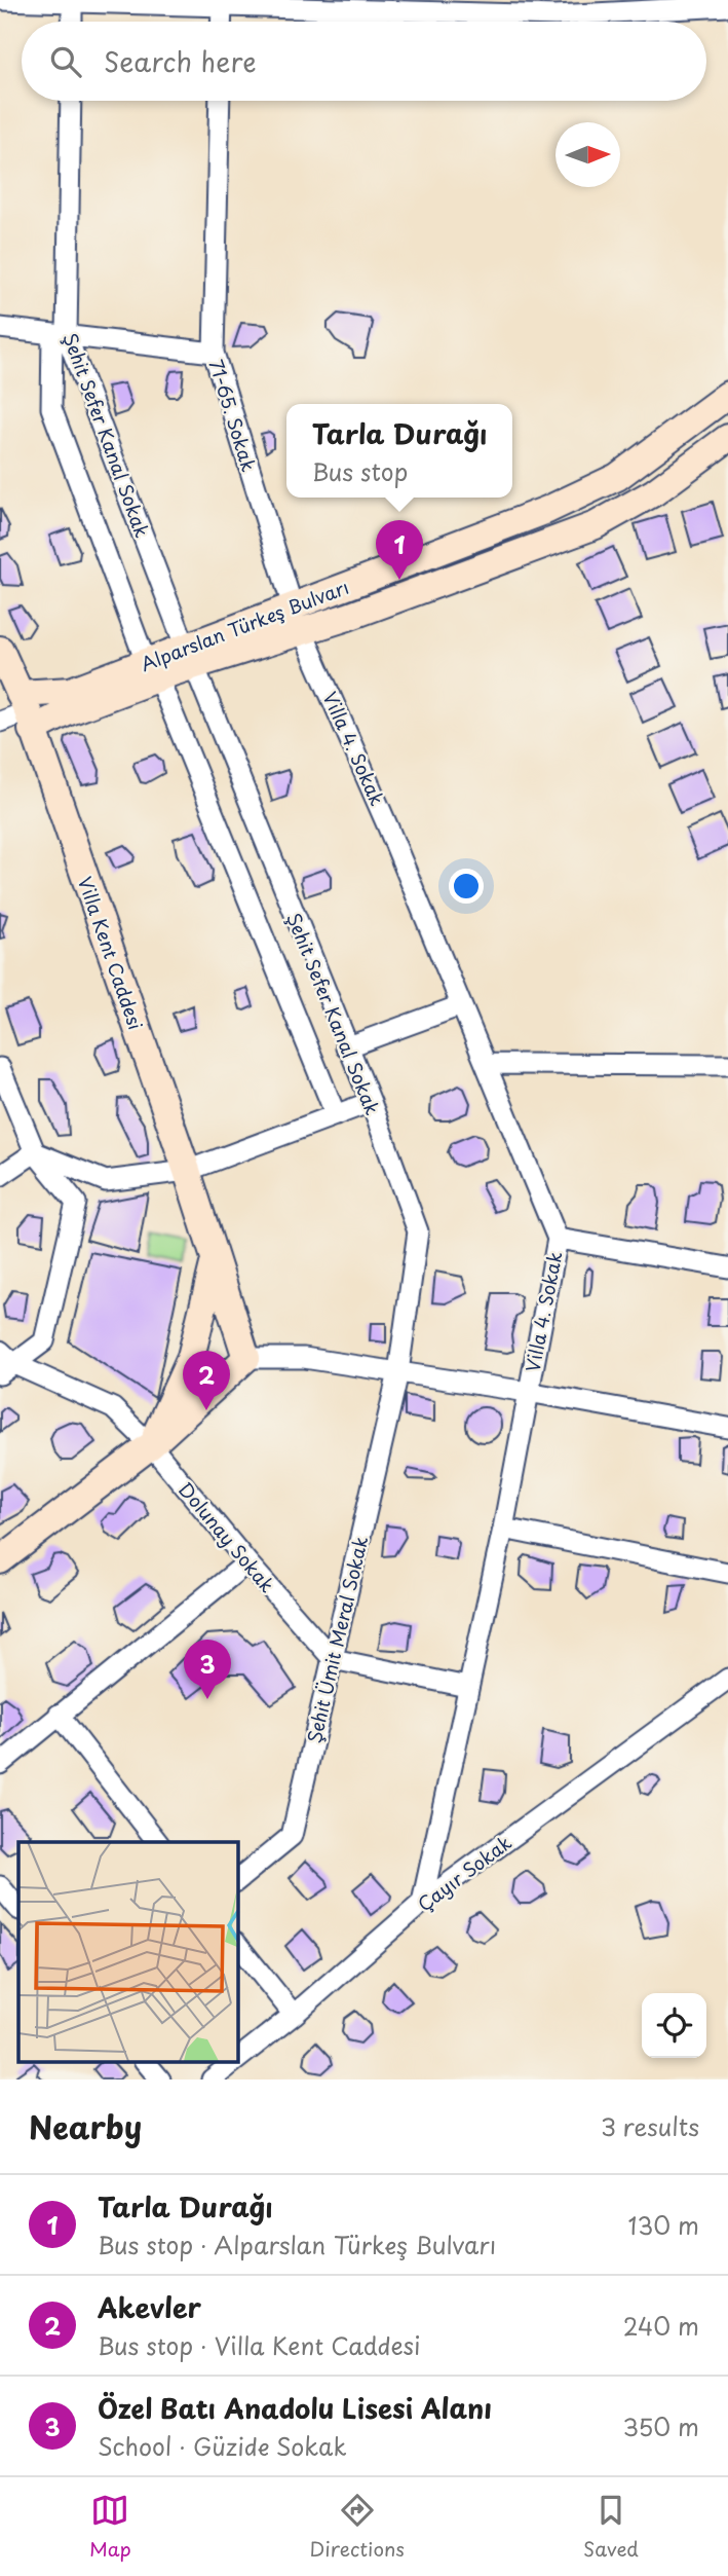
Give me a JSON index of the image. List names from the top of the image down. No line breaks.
{"streets":{"street":["71-65. Sokak","Şehit Sefer Kanal Sokak","Alparslan Türkeş Bulvarı","Villa 4. Sokak","Villa Kent Caddesi","Dolunay Sokak","Şehit Ümit Meral Sokak","Çayır Sokak"]},"crossings":[["71-65. Sokak","Alparslan Türkeş Bulvarı"],["71-65. Sokak","Villa 4. Sokak"],["Şehit Sefer Kanal Sokak","Alparslan Türkeş Bulvarı"],["Şehit Sefer Kanal Sokak","Şehit Ümit Meral Sokak"],["Alparslan Türkeş Bulvarı","Villa 4. Sokak"],["Alparslan Türkeş Bulvarı","Villa Kent Caddesi"],["Villa 4. Sokak","Çayır Sokak"],["Villa Kent Caddesi","Dolunay Sokak"],["Dolunay Sokak","Şehit Ümit Meral Sokak"]],"north":"right","page":{"search":"Search here","popup":["Tarla Durağı","Bus stop"],"pins":["1","2","3"],"heading":["Nearby","3 results"],"list":[{"mark":"1","name":"Tarla Durağı","note":"Bus stop · Alparslan Türkeş Bulvarı","value":"130 m"},{"mark":"2","name":"Akevler","note":"Bus stop · Villa Kent Caddesi","value":"240 m"},{"mark":"3","name":"Özel Batı Anadolu Lisesi Alanı","note":"School · Güzide Sokak","value":"350 m"}],"nav":["Map","Directions","Saved"]}}
